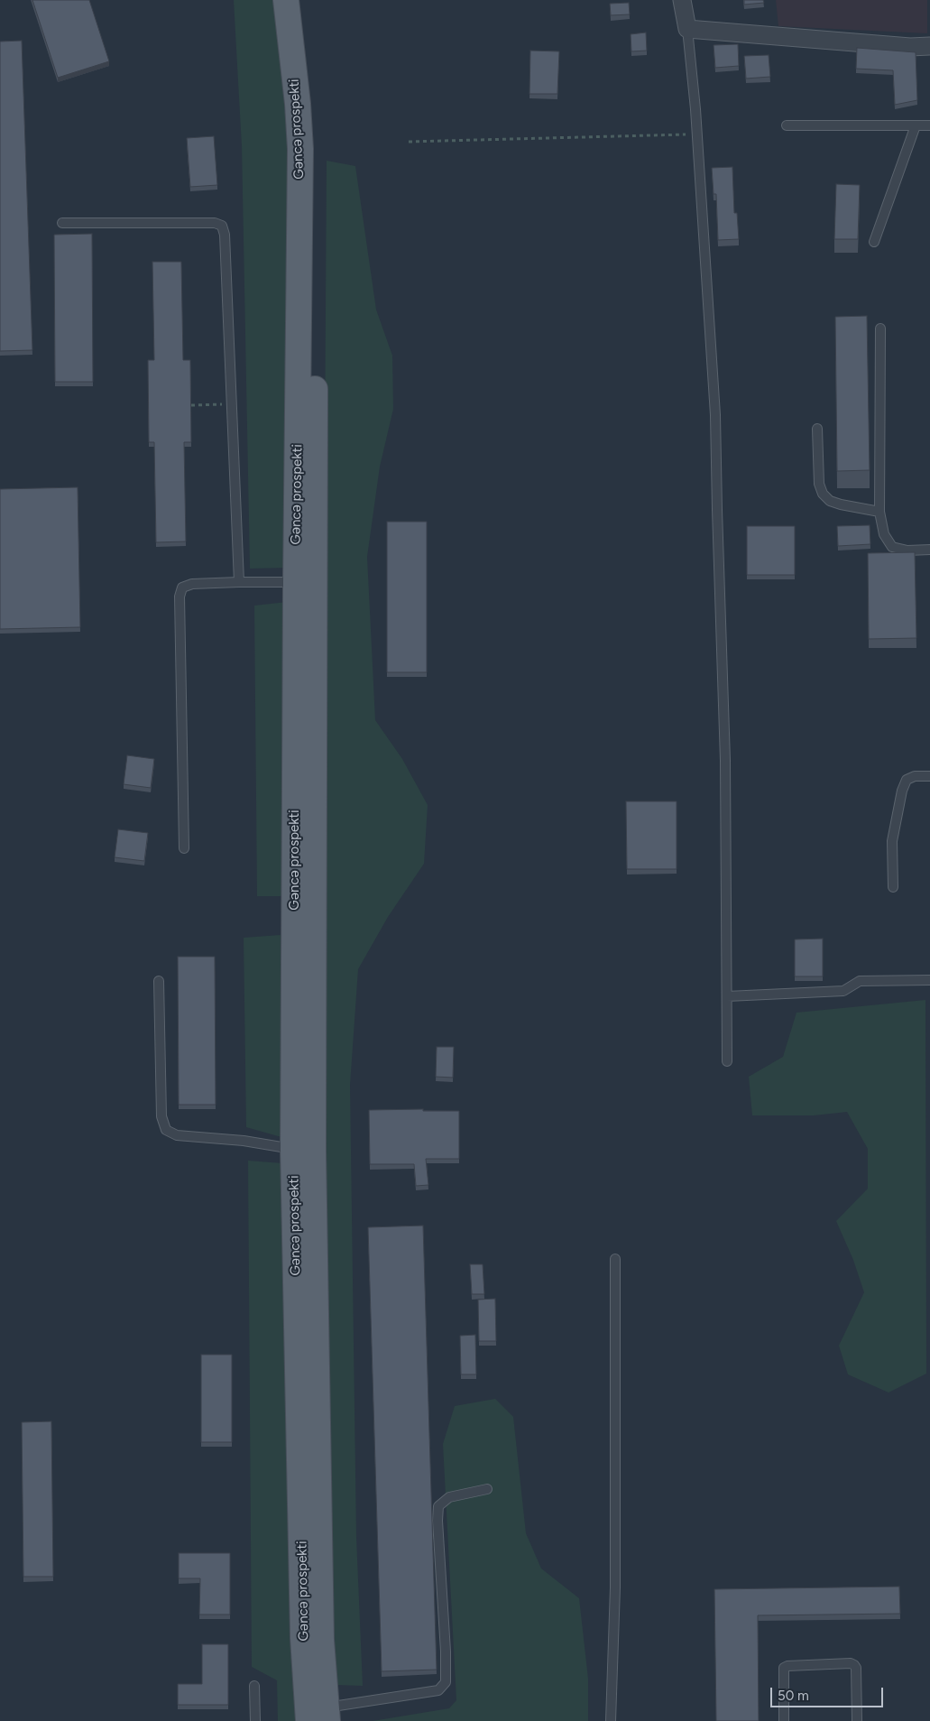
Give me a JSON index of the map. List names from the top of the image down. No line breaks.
{"streets":{"main road":["Gəncə prospekti"]},"scale_bar":"50 m"}
